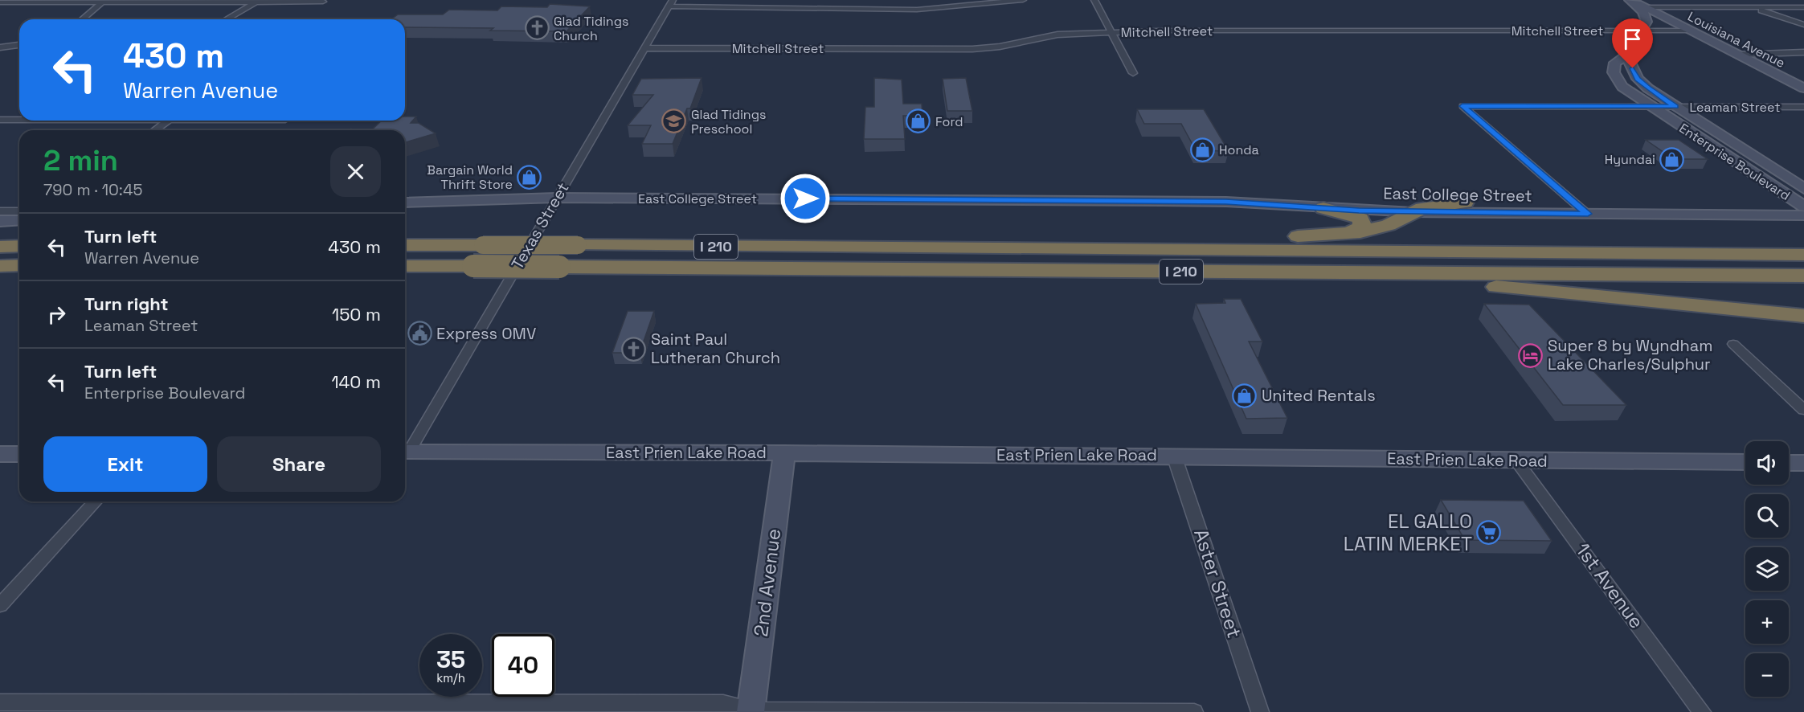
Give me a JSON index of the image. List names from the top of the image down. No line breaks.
{"streets":{"highway":["I 210"],"street":["Mitchell Street","Louisiana Avenue","Leaman Street","Enterprise Boulevard","East College Street","Texas Street","East Prien Lake Road","2nd Avenue","Aster Street","1st Avenue"]},"crossings":[["Mitchell Street","Louisiana Avenue"],["Mitchell Street","Texas Street"],["Leaman Street","Enterprise Boulevard"],["Leaman Street","East College Street"],["Enterprise Boulevard","East College Street"],["East College Street","Texas Street"],["East Prien Lake Road","2nd Avenue"],["East Prien Lake Road","Aster Street"],["East Prien Lake Road","1st Avenue"]],"places":{"church":["Glad Tidings Church","Saint Paul Lutheran Church"],"school or university":["Glad Tidings Preschool"],"shop":["Ford","Honda","Hyundai","Bargain World Thrift Store","United Rentals"],"public building":["Express OMV"],"hotel":["Super 8 by Wyndham Lake Charles/Sulphur"],"supermarket":["EL GALLO LATIN MERKET"]},"page":{"turn":["430 m","Warren Avenue"],"heading":["2 min","790 m · 10:45"],"list":[{"name":"Turn left","note":"Warren Avenue","value":"430 m"},{"name":"Turn right","note":"Leaman Street","value":"150 m"},{"name":"Turn left","note":"Enterprise Boulevard","value":"140 m"}],"buttons":["Exit","Share"],"map_buttons":["+","−"],"speed":"35 km/h","limit":"40"}}
